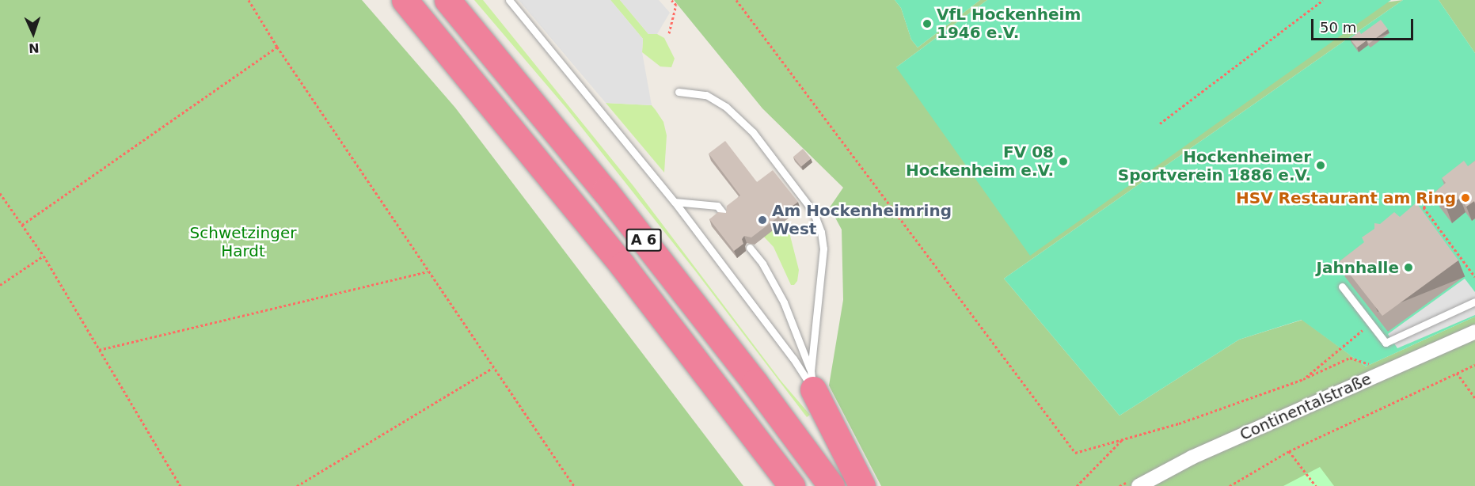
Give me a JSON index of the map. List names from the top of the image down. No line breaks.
{"streets":{"highway":["A 6"],"street":["Continentalstraße"]},"parks":["Schwetzinger Hardt"],"places":["VfL Hockenheim 1946 e.V.","FV 08 Hockenheim e.V.","Hockenheimer Sportverein 1886 e.V.","HSV Restaurant am Ring","Am Hockenheimring West","Jahnhalle"],"scale_bar":"50 m","north":"bottom"}
